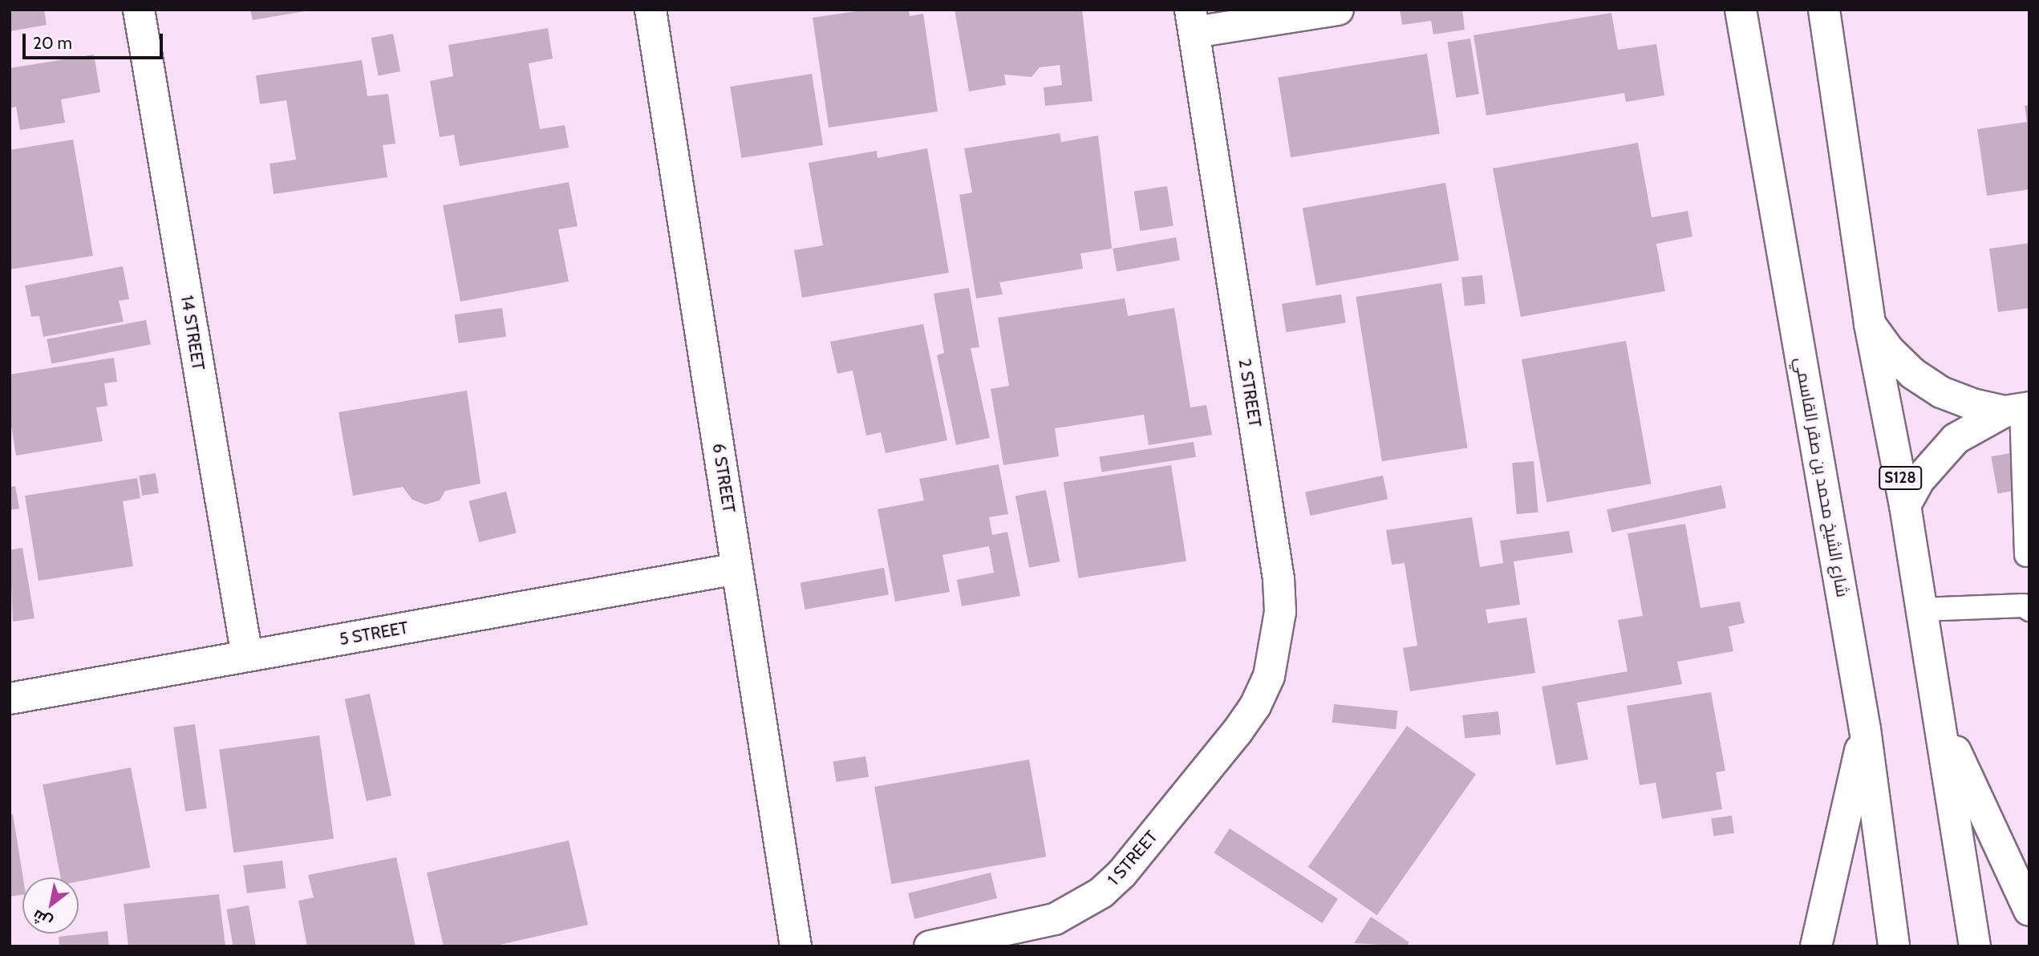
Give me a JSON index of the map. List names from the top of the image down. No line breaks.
{"streets":{"street":["14 STREET","2 STREET","شارع الشيخ محمد بن صقر القاسمي","6 STREET","S128","5 STREET","1 STREET"]},"crossings":[["14 STREET","5 STREET"],["2 STREET","1 STREET"],["6 STREET","5 STREET"]],"scale_bar":"20 m","north":"bottom left"}
